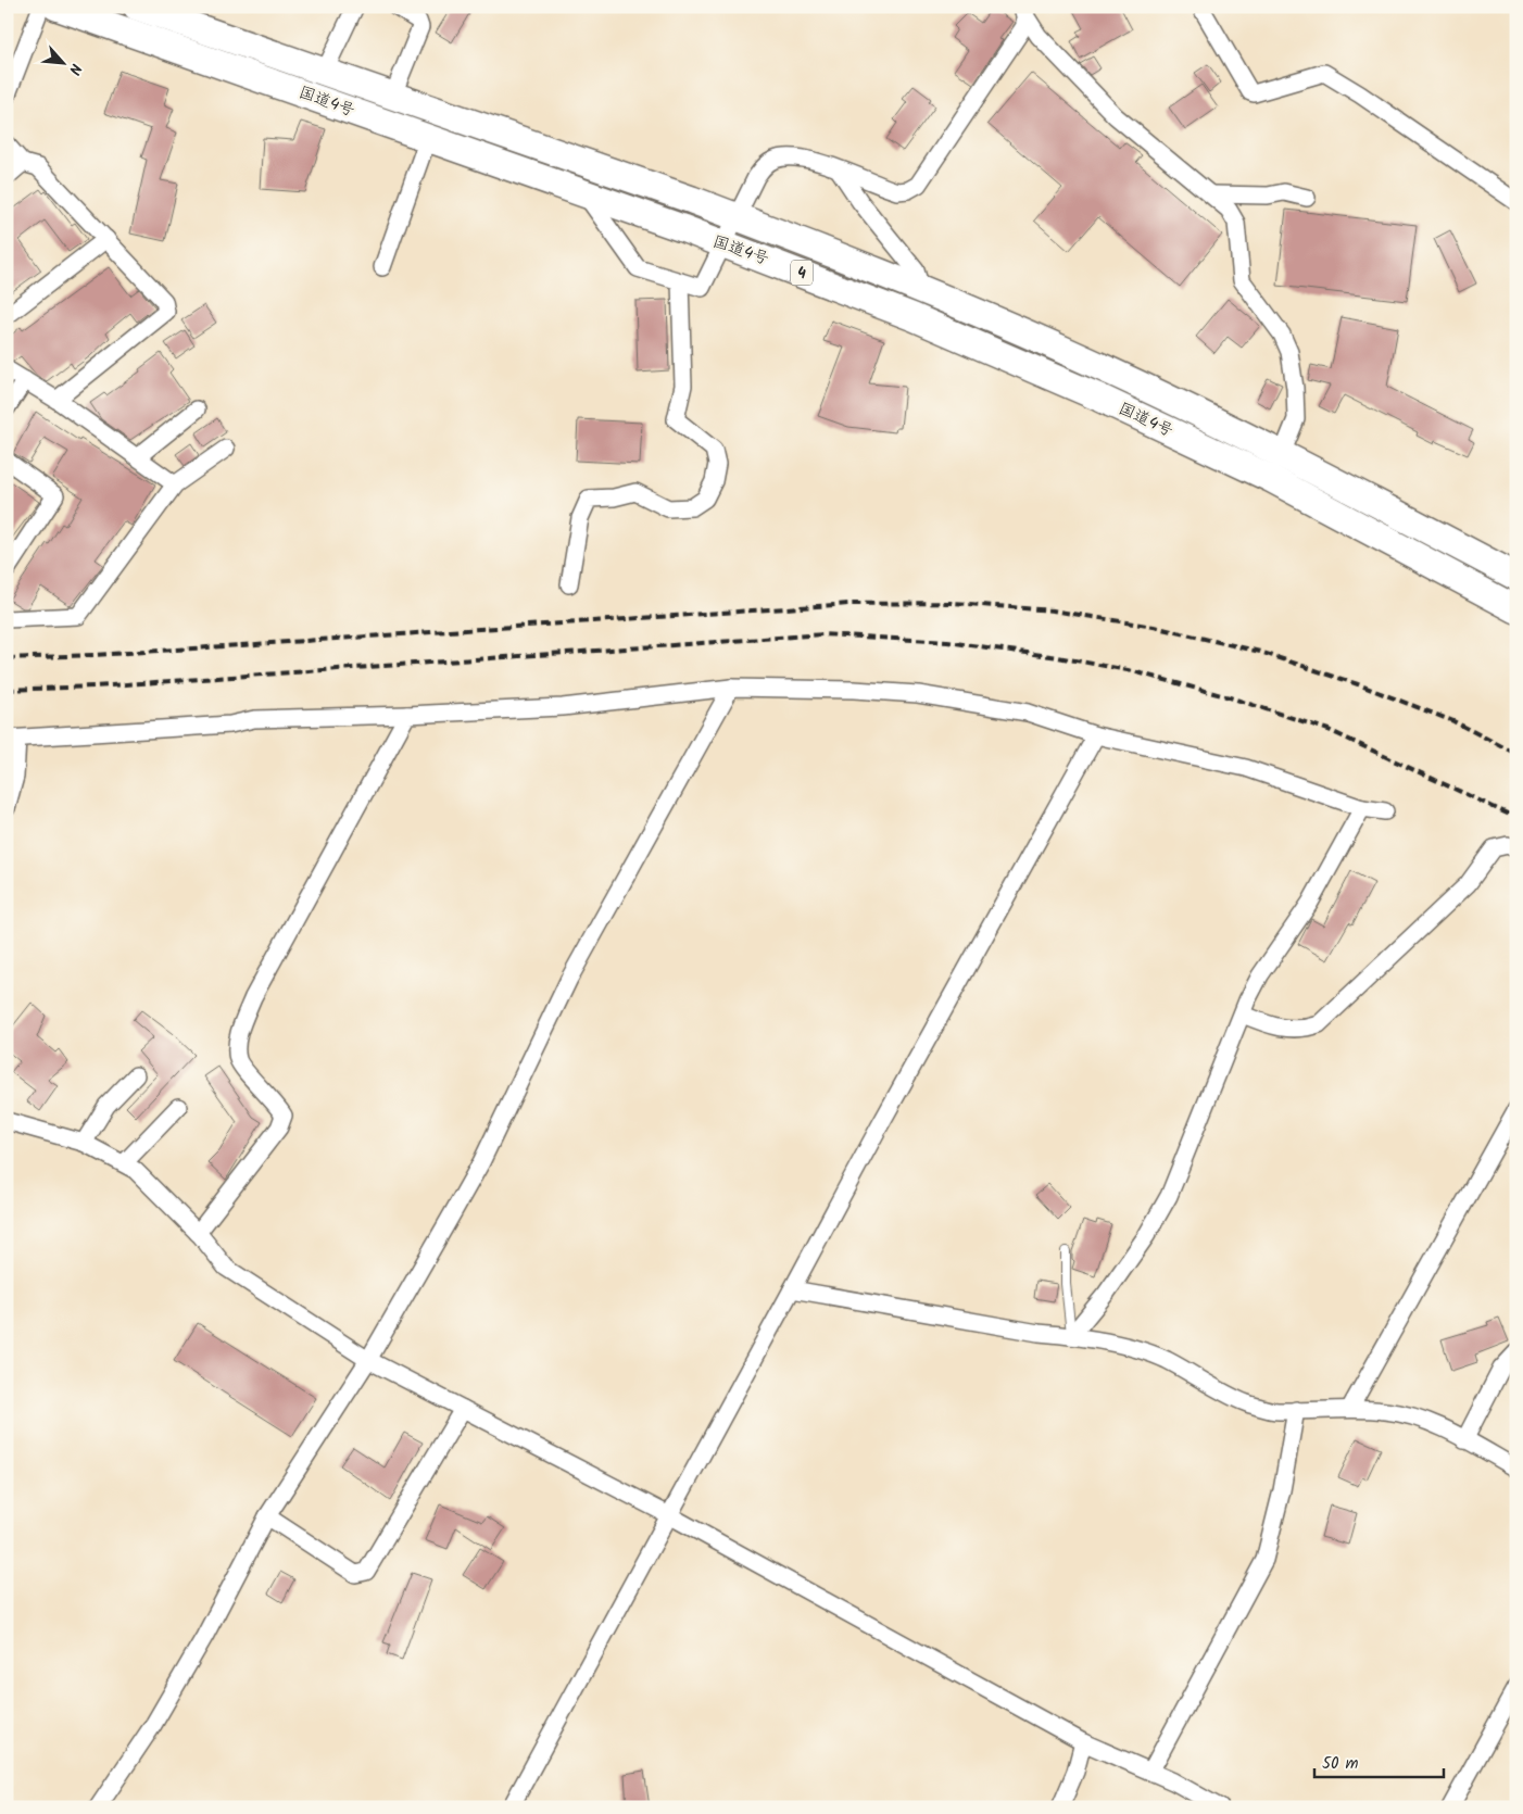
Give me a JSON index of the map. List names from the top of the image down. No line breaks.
{"streets":{"highway":["国道4号","4"]},"scale_bar":"50 m","north":"bottom right"}
